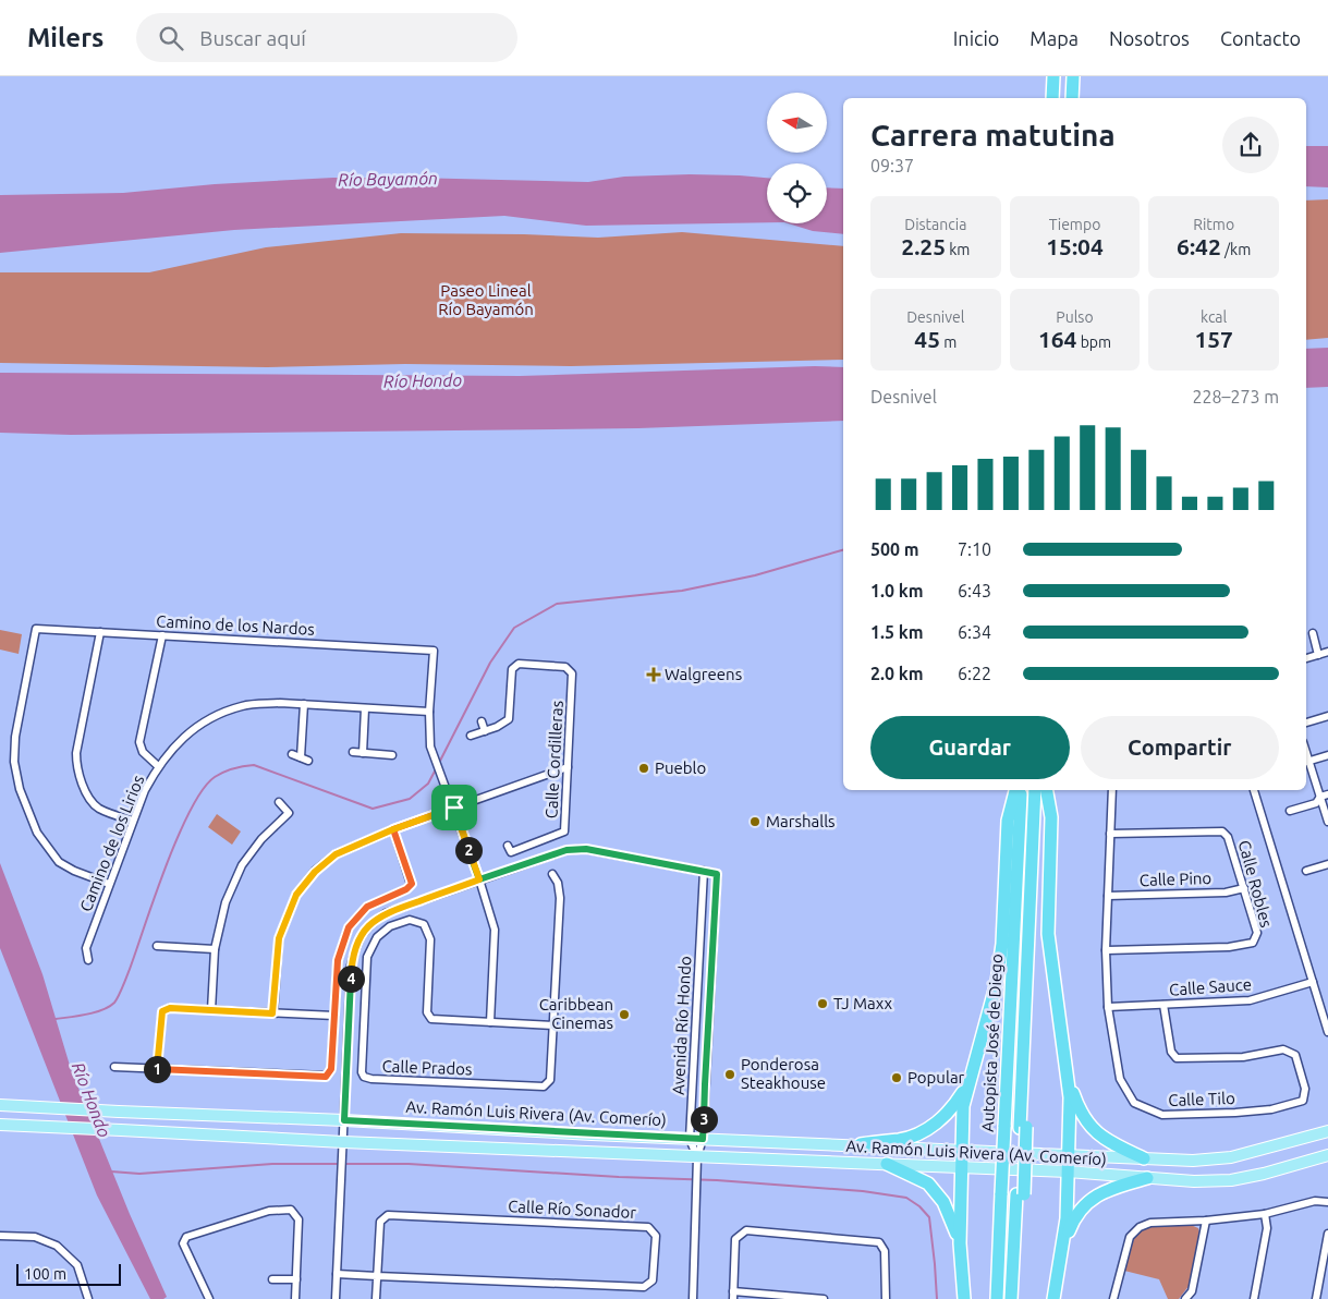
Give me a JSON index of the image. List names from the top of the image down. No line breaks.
{"streets":{"highway":["Autopista José de Diego"],"main road":["Av. Ramón Luis Rivera (Av. Comerío)"],"street":["Camino de los Nardos","Calle Cordilleras","Camino de los Lirios","Calle Pino","Calle Robles","Calle Sauce","Avenida Río Hondo","Calle Prados","Calle Tilo","Calle Río Sonador"]},"crossings":[["Camino de los Nardos","Camino de los Lirios"],["Calle Pino","Calle Robles"],["Calle Pino","Calle Tilo"],["Calle Robles","Calle Tilo"],["Calle Sauce","Calle Tilo"],["Avenida Río Hondo","Av. Ramón Luis Rivera (Av. Comerío)"]],"water":["Río Bayamón","Río Hondo"],"parks":["Paseo Lineal Río Bayamón"],"places":{"health":["Walgreens"],"other":["Pueblo","Marshalls","TJ Maxx","Caribbean Cinemas","Ponderosa Steakhouse","Popular"]},"scale_bar":"100 m","north":"left","page":{"header":"Milers","search":"Buscar aquí","nav":["Inicio","Mapa","Nosotros","Contacto"],"heading":["Carrera matutina","09:37"],"stats":[["Distancia","2.25 km"],["Tiempo","15:04"],["Ritmo","6:42 /km"],["Desnivel","45 m"],["Pulso","164 bpm"],["kcal","157"]],"chart":["Desnivel","228–273 m"],"list":[{"name":"500 m","note":"7:10"},{"name":"1.0 km","note":"6:43"},{"name":"1.5 km","note":"6:34"},{"name":"2.0 km","note":"6:22"}],"buttons":["Guardar","Compartir"],"pins":["2","4","1","3"],"scale":"100 m"}}
